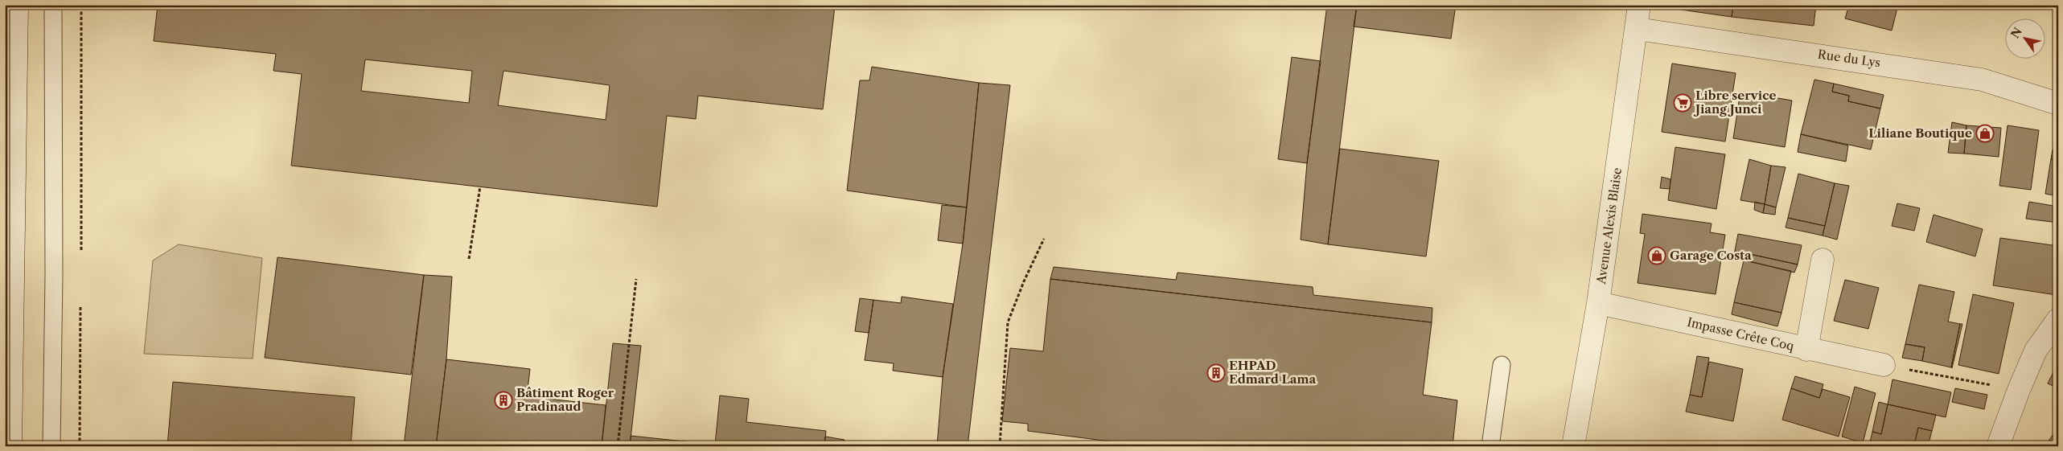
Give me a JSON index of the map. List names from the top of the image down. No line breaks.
{"streets":{"street":["Rue du Lys","Avenue Alexis Blaise","Impasse Crête Coq"]},"crossings":[["Rue du Lys","Avenue Alexis Blaise"],["Avenue Alexis Blaise","Impasse Crête Coq"]],"places":{"supermarket":["Libre service Jiang Junci"],"shop":["Liliane Boutique","Garage Costa"],"building":["EHPAD Edmard Lama","Bâtiment Roger Pradinaud"]},"north":"top left"}
